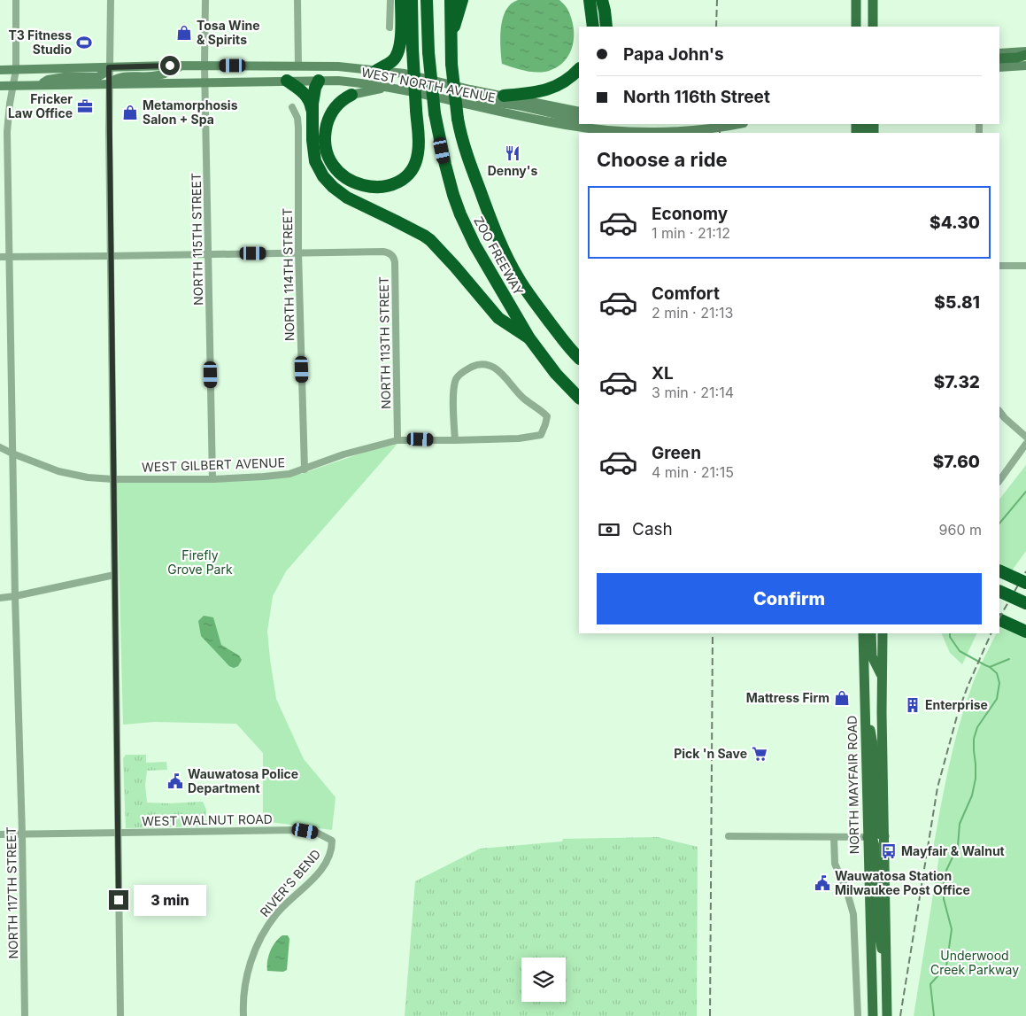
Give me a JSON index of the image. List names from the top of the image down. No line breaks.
{"streets":{"highway":["ZOO FREEWAY"],"main road":["WEST NORTH AVENUE","NORTH MAYFAIR ROAD"],"street":["NORTH 115TH STREET","NORTH 114TH STREET","NORTH 113TH STREET","WEST GILBERT AVENUE","WEST WALNUT ROAD","RIVER'S BEND","NORTH 117TH STREET"]},"crossings":[["WEST NORTH AVENUE","NORTH 115TH STREET"],["WEST NORTH AVENUE","NORTH 117TH STREET"],["NORTH 115TH STREET","WEST GILBERT AVENUE"],["NORTH 114TH STREET","NORTH 113TH STREET"],["NORTH 114TH STREET","WEST GILBERT AVENUE"],["NORTH 113TH STREET","WEST GILBERT AVENUE"],["WEST GILBERT AVENUE","NORTH 117TH STREET"],["WEST WALNUT ROAD","RIVER'S BEND"],["WEST WALNUT ROAD","NORTH 117TH STREET"]],"parks":["Firefly Grove Park","Underwood Creek Parkway"],"places":{"shop":["Tosa Wine & Spirits","Metamorphosis Salon + Spa","Mattress Firm"],"sports":["T3 Fitness Studio"],"office":["Fricker Law Office"],"restaurant":["Denny's"],"building":["Enterprise"],"supermarket":["Pick 'n Save"],"public building":["Wauwatosa Police Department","Wauwatosa Station Milwaukee Post Office"],"bus stop":["Mayfair & Walnut"]},"page":{"banner":["Papa John's","North 116th Street"],"heading":"Choose a ride","list":[{"name":"Economy","note":"1 min · 21:12","value":"$4.30"},{"name":"Comfort","note":"2 min · 21:13","value":"$5.81"},{"name":"XL","note":"3 min · 21:14","value":"$7.32"},{"name":"Green","note":"4 min · 21:15","value":"$7.60"}],"pay":["Cash","960 m"],"buttons":"Confirm","bubble":"3 min"}}
